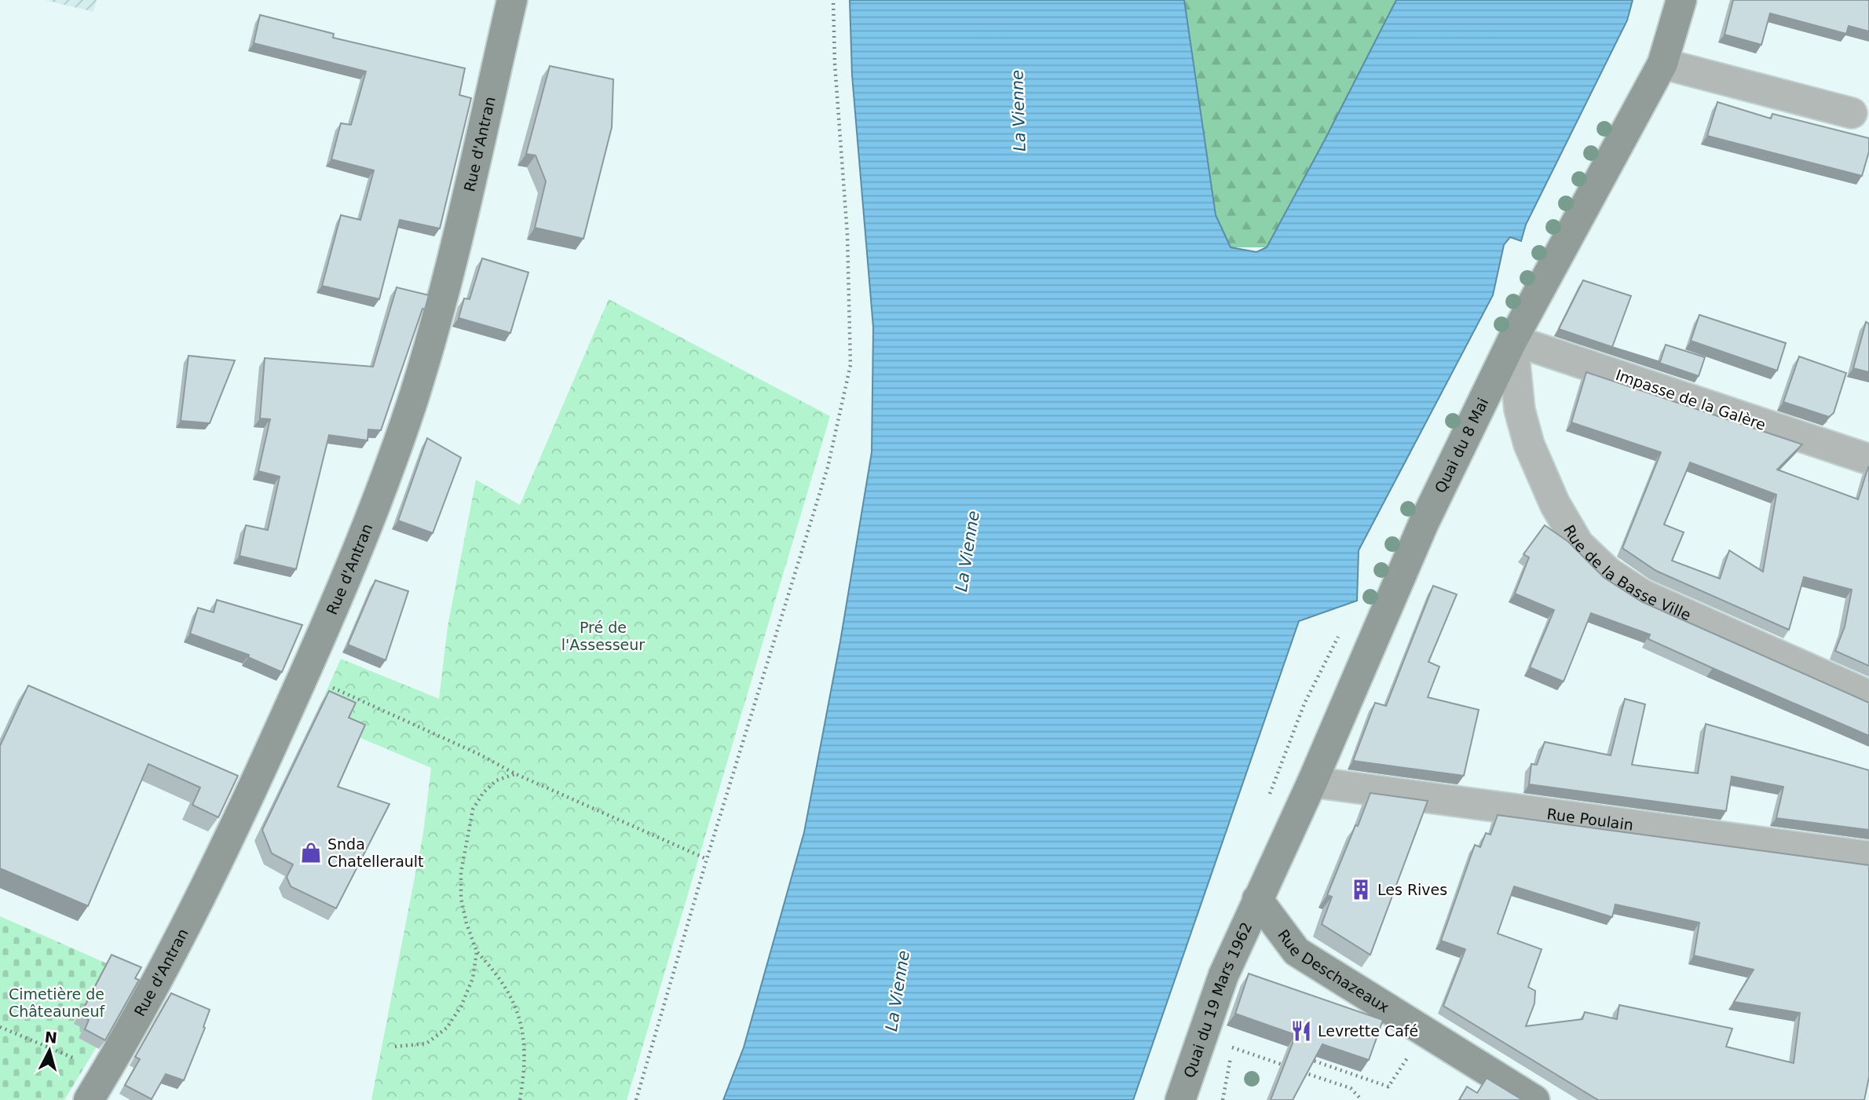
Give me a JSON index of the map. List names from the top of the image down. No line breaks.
{"streets":{"street":["Rue d'Antran","Impasse de la Galère","Quai du 8 Mai","Rue de la Basse Ville","Rue Poulain","Rue Deschazeaux","Quai du 19 Mars 1962"]},"crossings":[["Impasse de la Galère","Quai du 8 Mai"],["Impasse de la Galère","Rue de la Basse Ville"],["Quai du 8 Mai","Rue de la Basse Ville"],["Quai du 8 Mai","Rue Poulain"],["Quai du 8 Mai","Rue Deschazeaux"],["Quai du 8 Mai","Quai du 19 Mars 1962"],["Rue Deschazeaux","Quai du 19 Mars 1962"]],"water":["La Vienne"],"parks":["Pré de l'Assesseur","Cimetière de Châteauneuf"],"places":{"shop":["Snda Chatellerault"],"building":["Les Rives"],"restaurant":["Levrette Café"]},"north":"top"}
